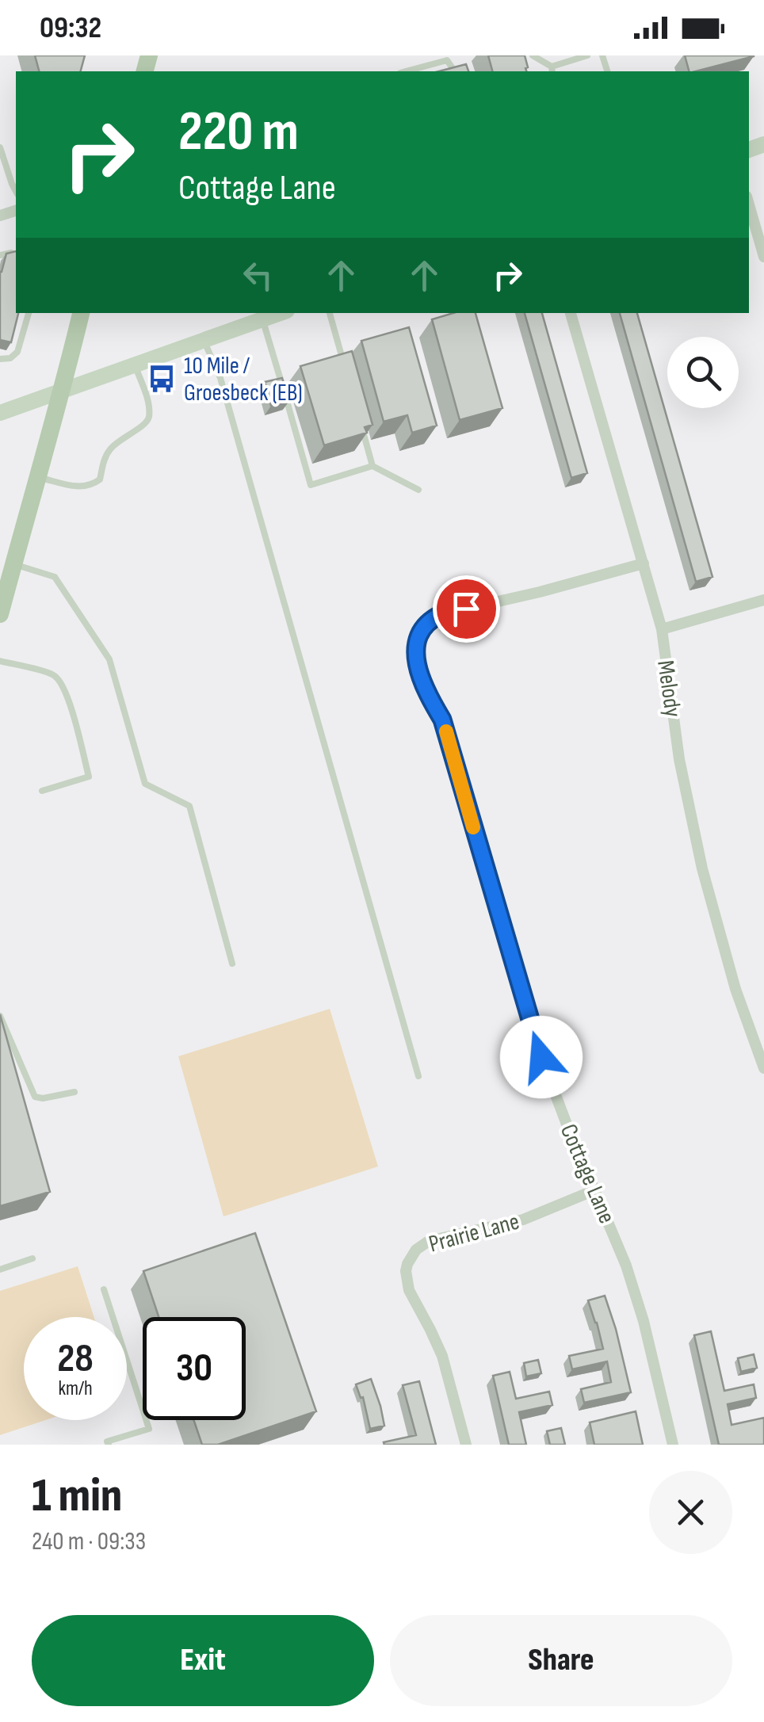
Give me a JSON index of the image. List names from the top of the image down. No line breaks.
{"streets":{"street":["Melody","Cottage Lane","Prairie Lane"]},"crossings":[["Melody","Cottage Lane"],["Cottage Lane","Prairie Lane"]],"places":{"bus stop":["10 Mile / Groesbeck (EB)"]},"page":{"status":"09:32","turn":["220 m","Cottage Lane"],"speed":"28 km/h","limit":"30","heading":["1 min","240 m · 09:33"],"buttons":["Exit","Share"]}}
